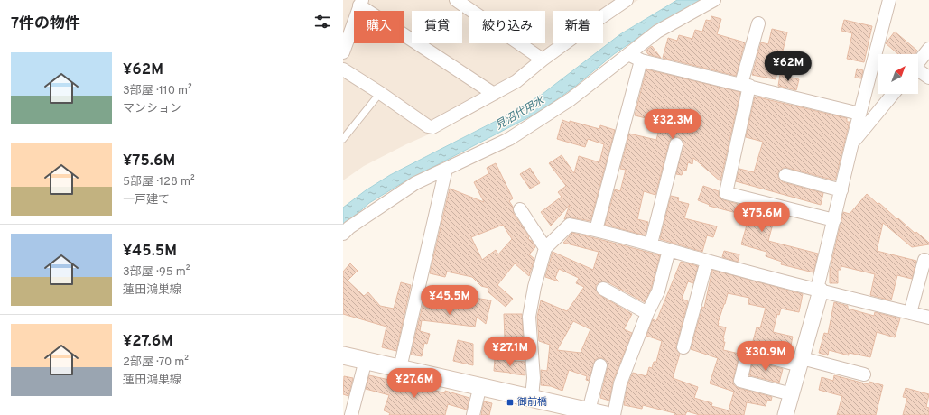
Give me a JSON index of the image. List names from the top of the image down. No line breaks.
{"water":["見沼代用水"],"places":{"transit":["御前橋"]},"north":"top right","page":{"heading":"7件の物件","chip":["購入","賃貸","絞り込み","新着"],"list":[{"name":"¥62M","note":"3部屋 · 110 m² · マンション"},{"name":"¥75.6M","note":"5部屋 · 128 m² · 一戸建て"},{"name":"¥45.5M","note":"3部屋 · 95 m² · 蓮田鴻巣線"},{"name":"¥27.6M","note":"2部屋 · 70 m² · 蓮田鴻巣線"}],"price":["¥62M","¥32.3M","¥75.6M","¥45.5M","¥27.1M","¥30.9M","¥27.6M"]}}
